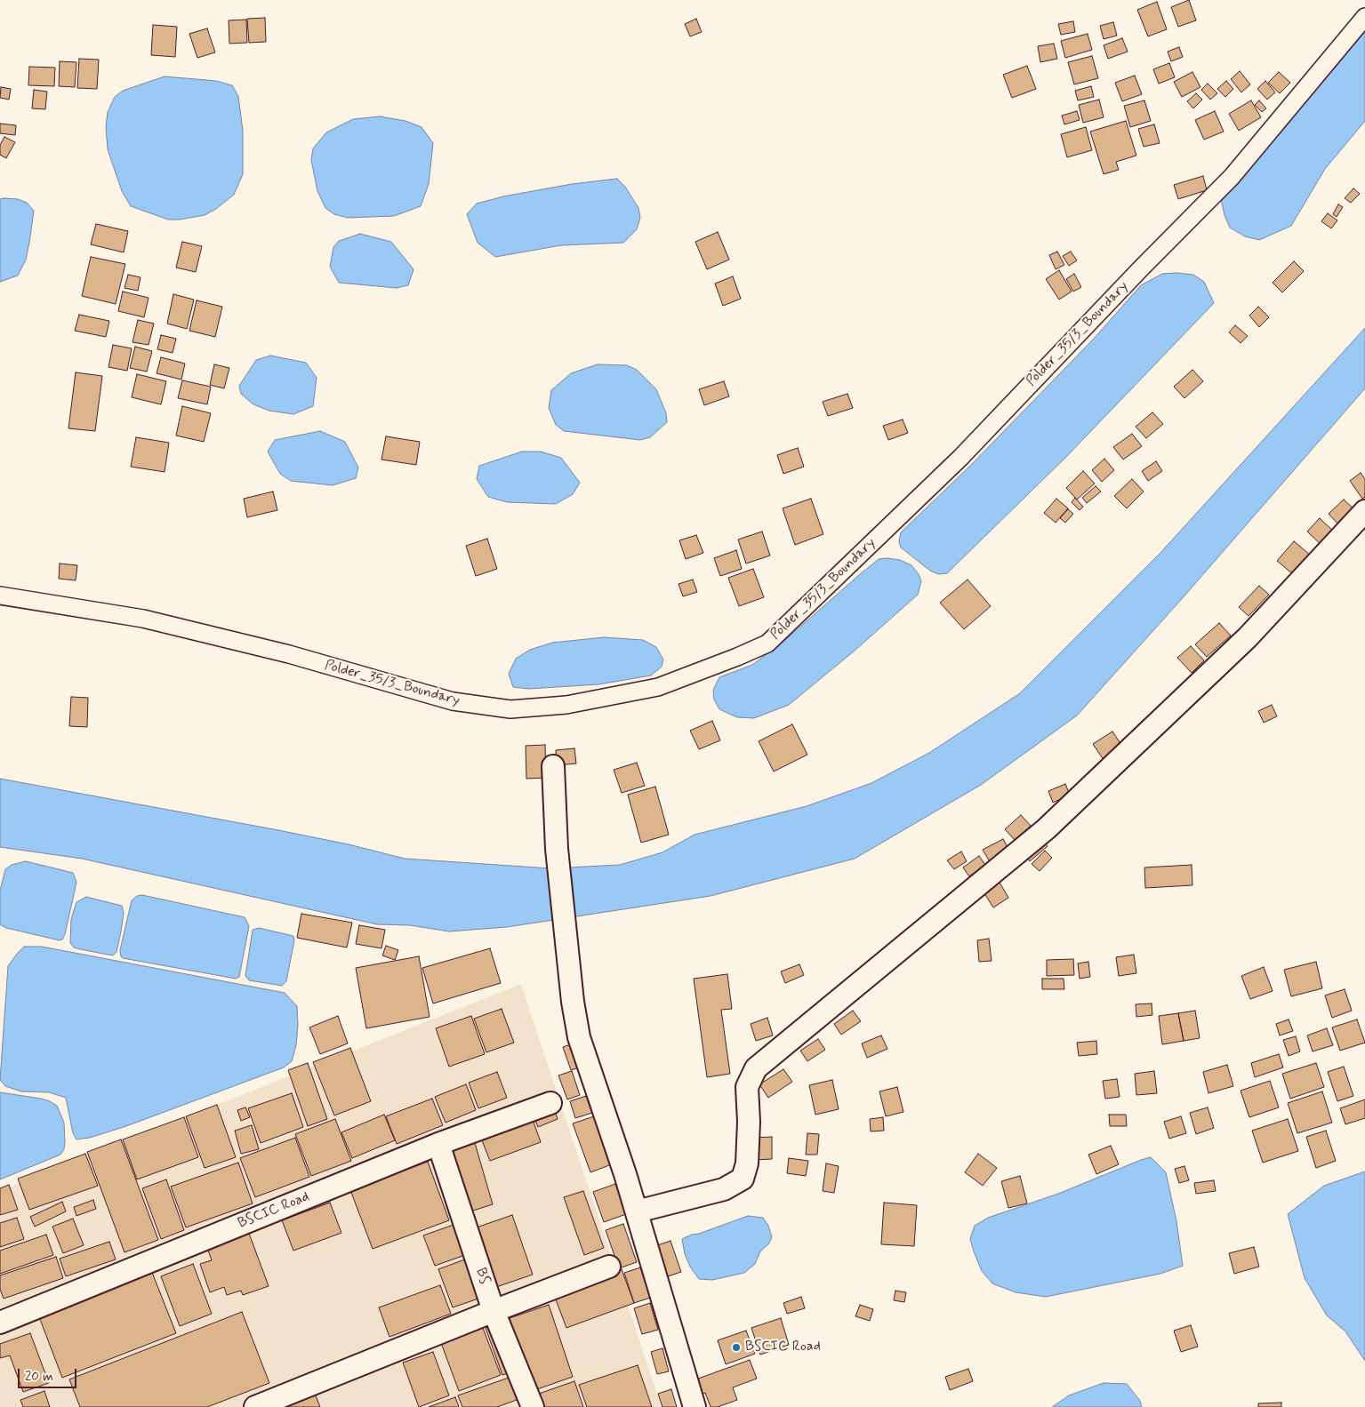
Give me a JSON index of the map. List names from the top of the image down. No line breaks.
{"streets":{"street":["Polder_35/3_Boundary","BSCIC Road","BS"]},"crossings":[["BSCIC Road","BS"]],"places":["BSCIC Road"],"scale_bar":"20 m"}
